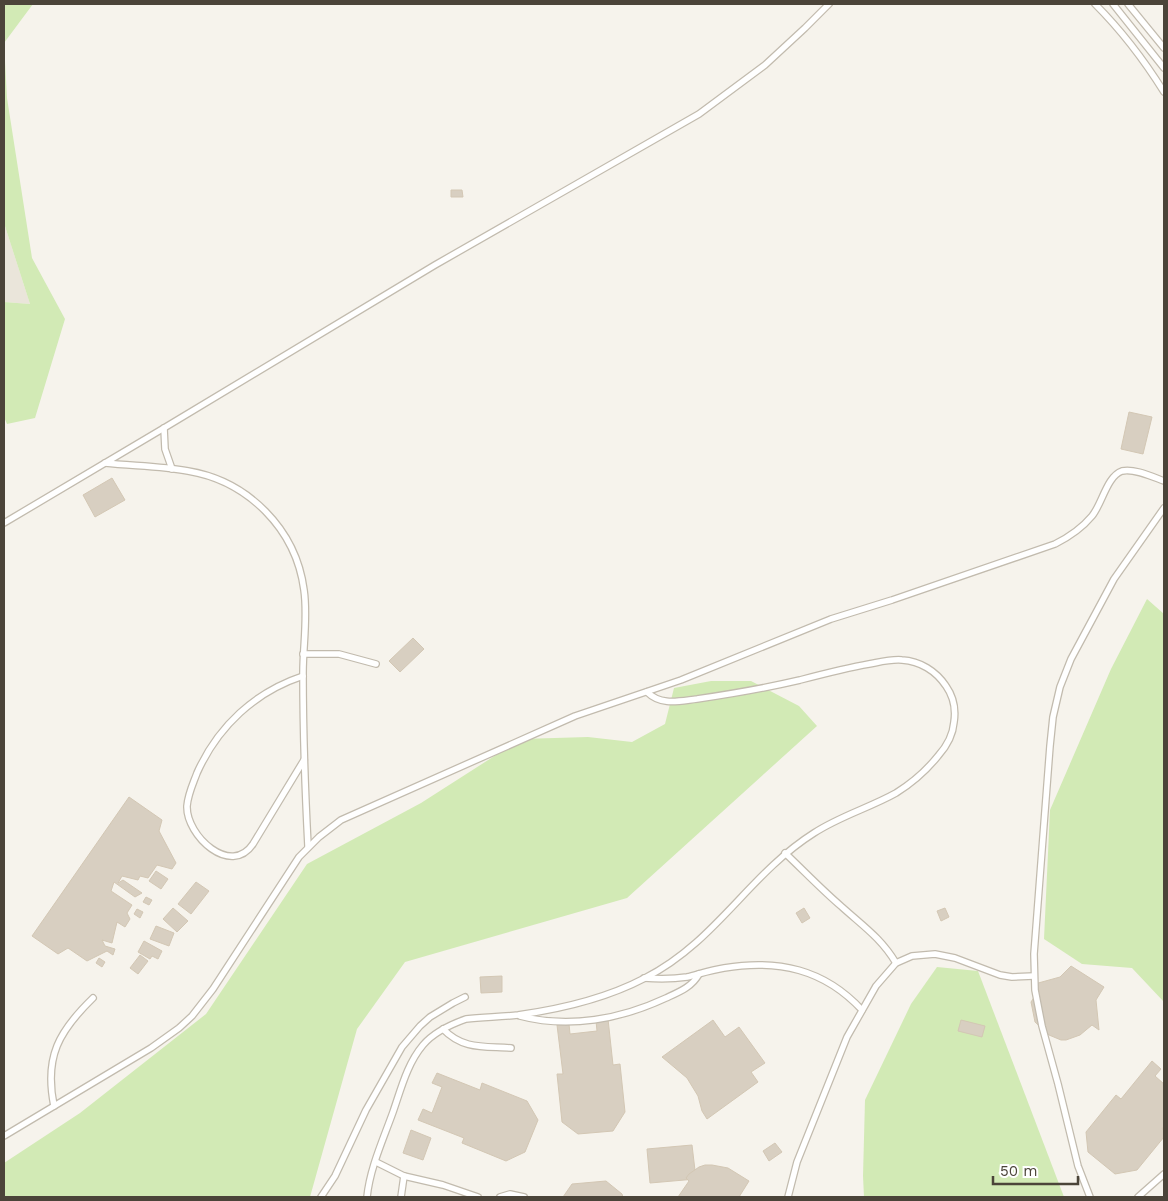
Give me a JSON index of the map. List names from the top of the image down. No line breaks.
{"scale_bar":"50 m"}
